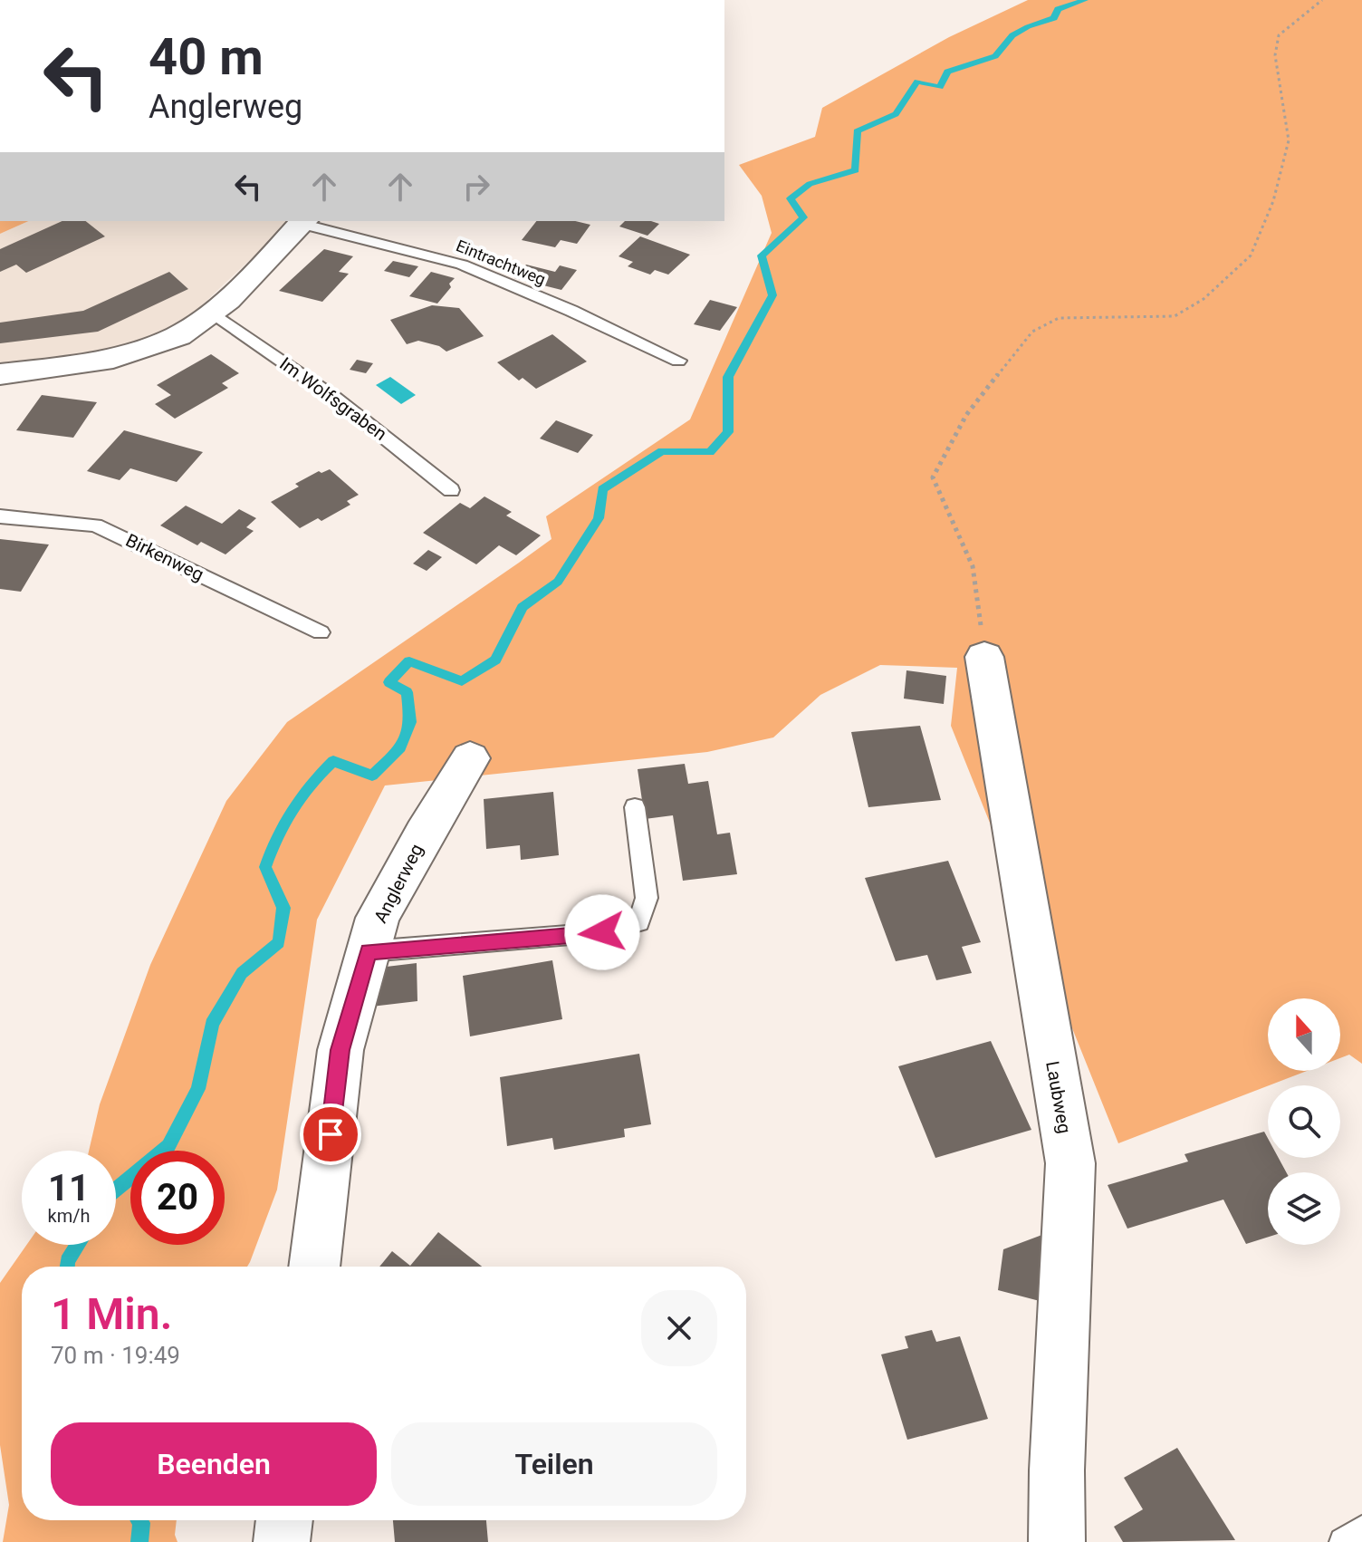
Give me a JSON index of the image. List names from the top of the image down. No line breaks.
{"streets":{"street":["Anglerweg","Laubweg"],"lane":["Eintrachtweg","Im Wolfsgraben","Birkenweg"]},"north":"top","page":{"turn":["40 m","Anglerweg"],"speed":"11 km/h","limit":"20","heading":["1 Min.","70 m · 19:49"],"buttons":["Beenden","Teilen"]}}
